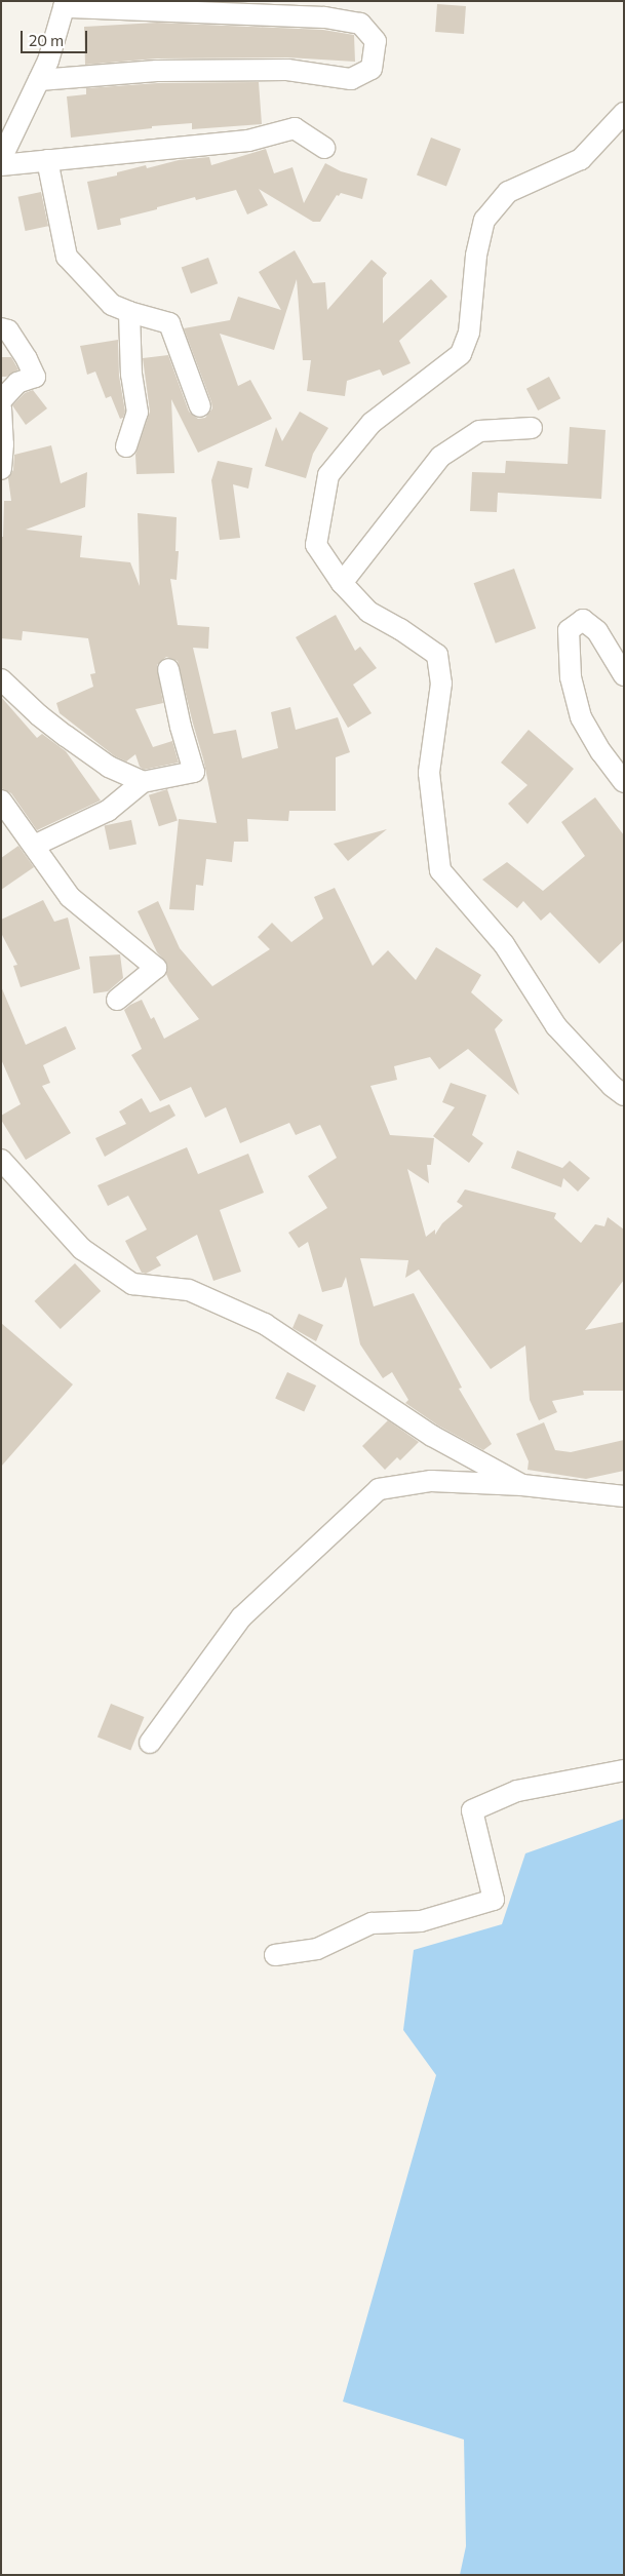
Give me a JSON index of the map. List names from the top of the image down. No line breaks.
{"scale_bar":"20 m"}
